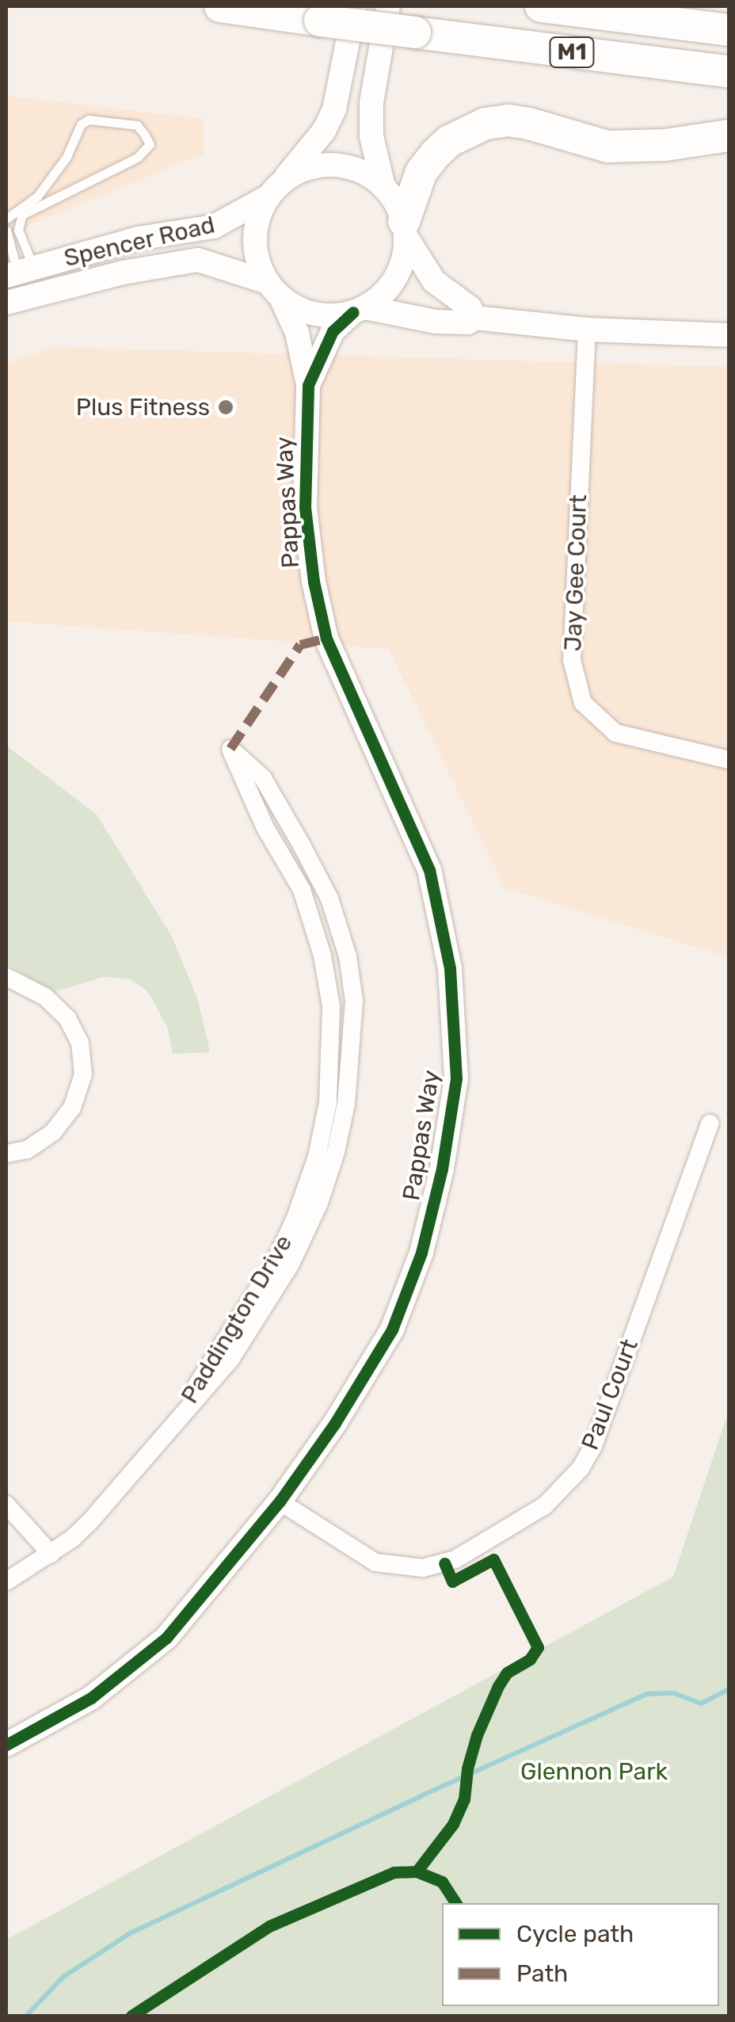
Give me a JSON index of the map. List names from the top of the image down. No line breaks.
{"streets":{"highway":["M1"],"street":["Spencer Road","Pappas Way","Jay Gee Court","Paddington Drive","Paul Court"]},"crossings":[["Spencer Road","Pappas Way"],["Pappas Way","Paul Court"]],"parks":["Glennon Park"],"places":["Plus Fitness"],"legend":["Cycle path","Path"]}
